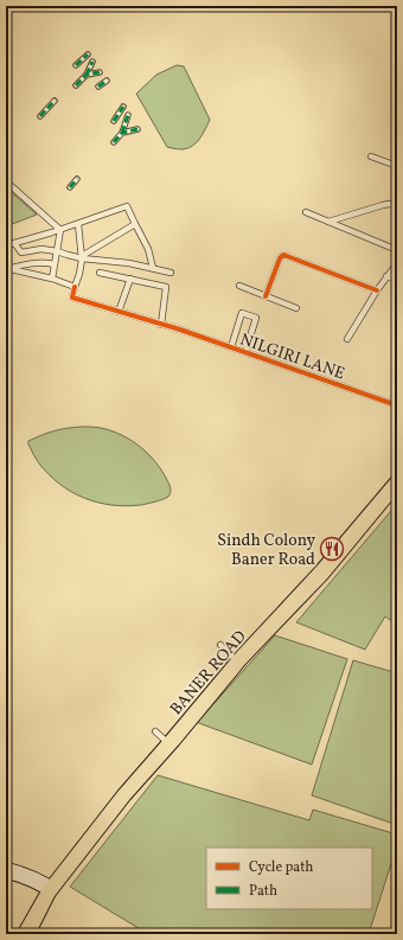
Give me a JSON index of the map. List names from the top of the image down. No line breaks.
{"streets":{"main road":["BANER ROAD"],"street":["NILGIRI LANE"]},"places":{"restaurant":["Sindh Colony Baner Road"]},"legend":["Cycle path","Path"]}
